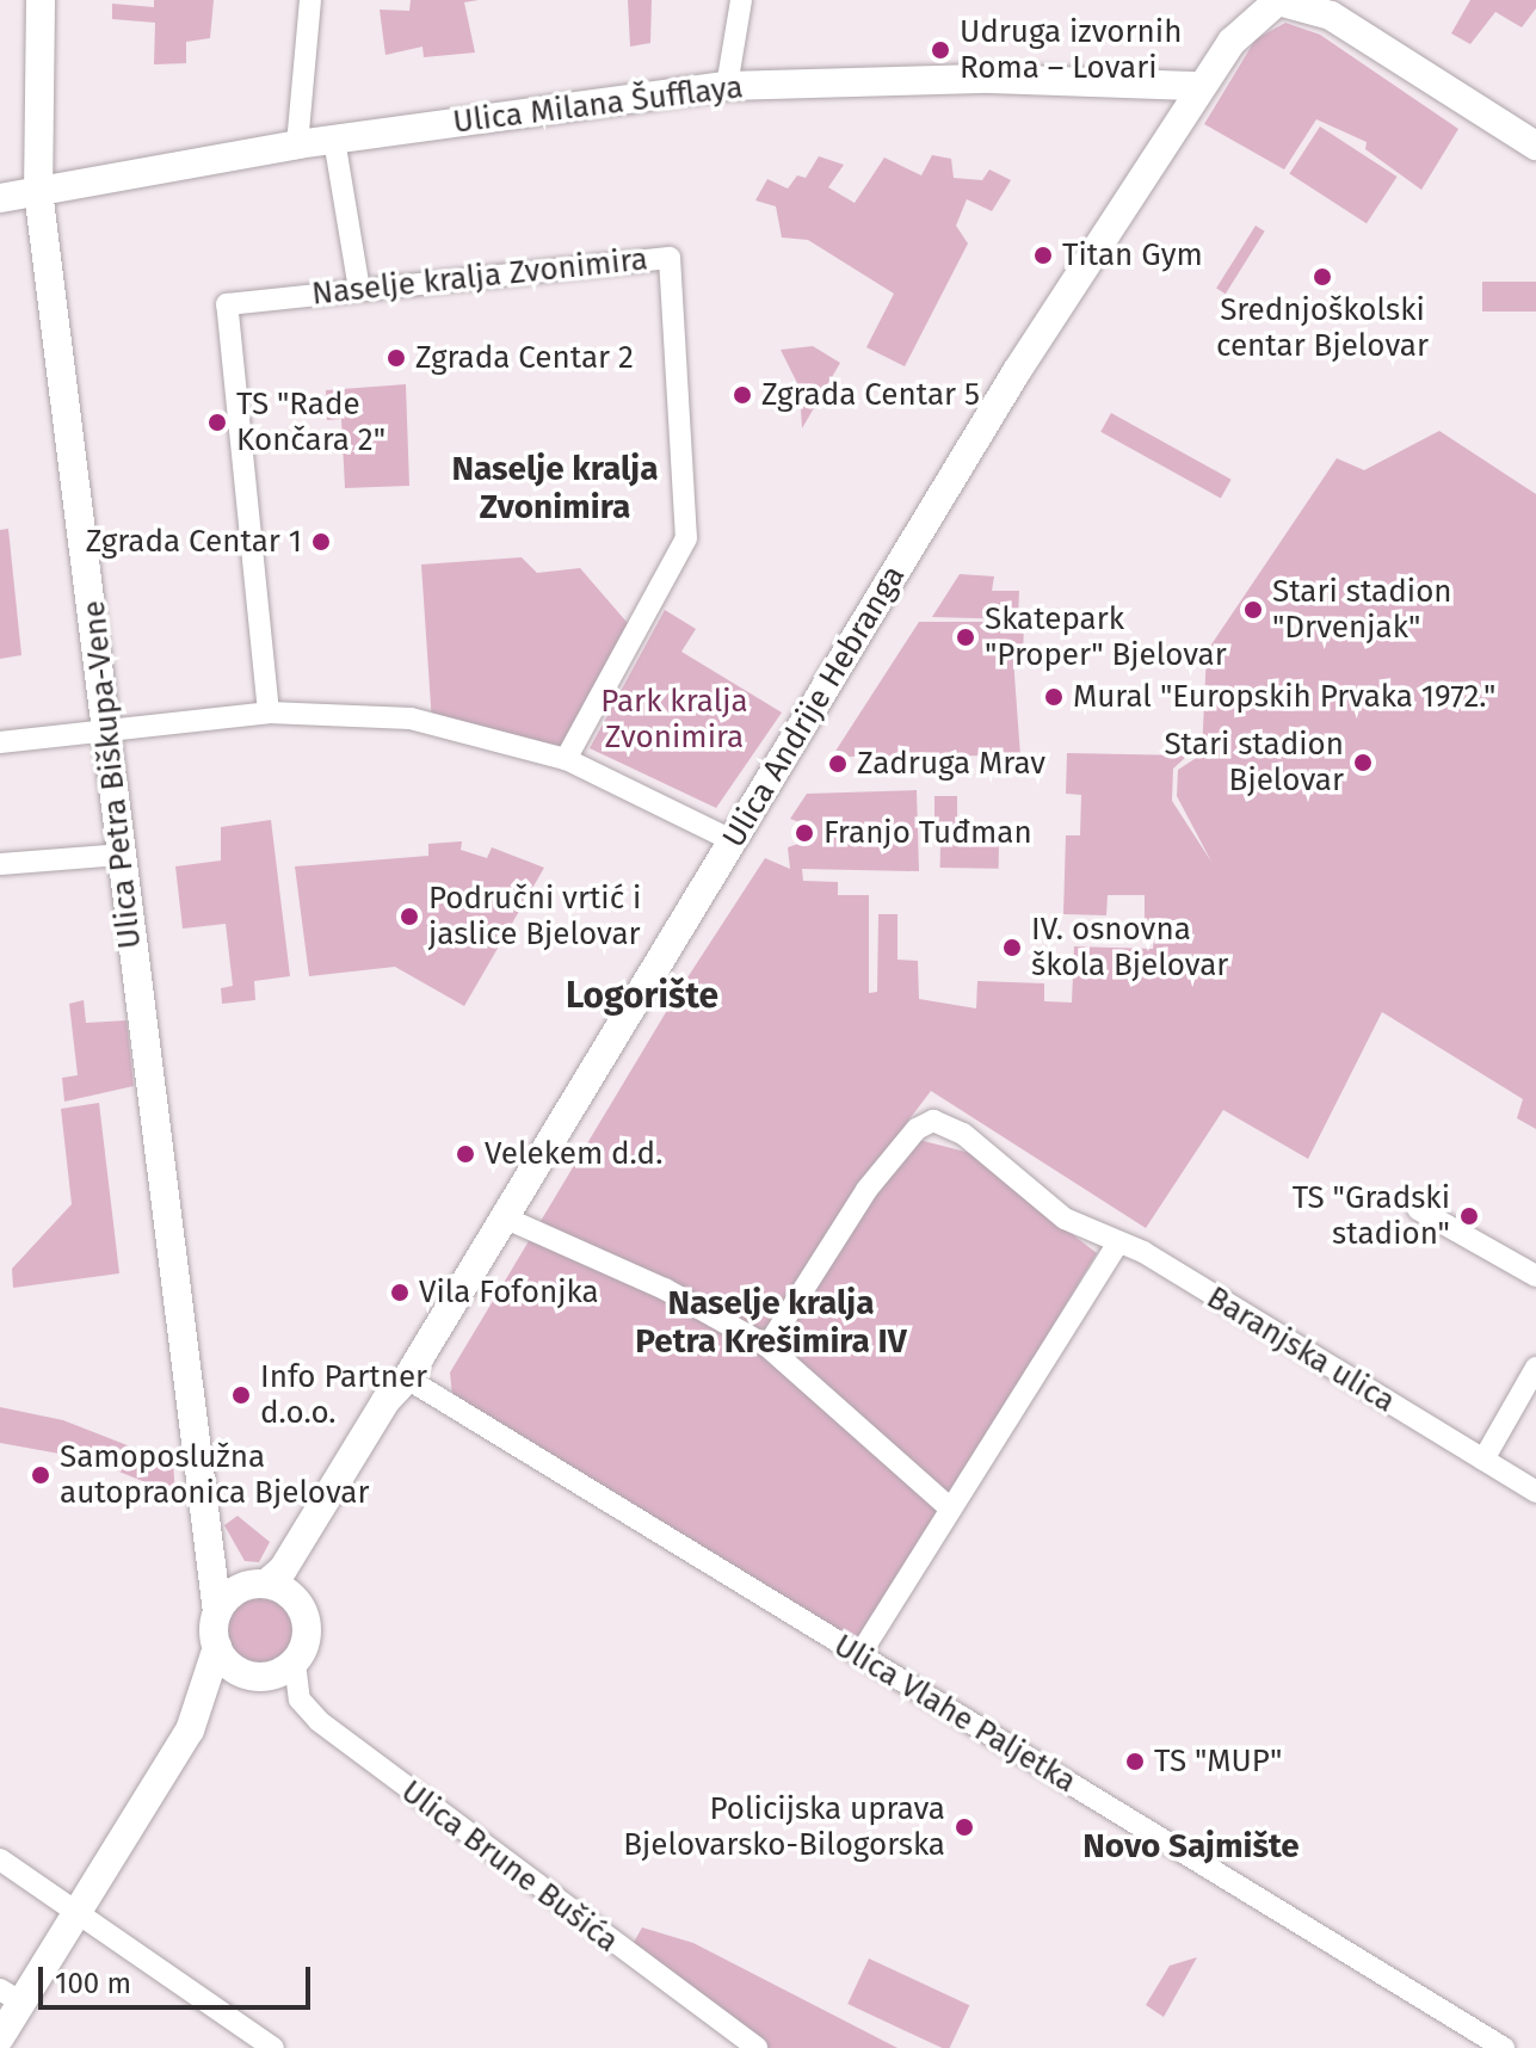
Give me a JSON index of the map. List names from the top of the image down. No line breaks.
{"streets":{"main road":["Ulica Milana Šufflaya","Ulica Andrije Hebranga","Ulica Petra Biškupa-Vene"],"street":["Naselje kralja Zvonimira","Baranjska ulica","Ulica Vlahe Paljetka","Ulica Brune Bušića"]},"crossings":[["Ulica Milana Šufflaya","Ulica Andrije Hebranga"],["Ulica Milana Šufflaya","Ulica Petra Biškupa-Vene"],["Ulica Andrije Hebranga","Ulica Petra Biškupa-Vene"],["Ulica Andrije Hebranga","Ulica Vlahe Paljetka"],["Ulica Andrije Hebranga","Ulica Brune Bušića"],["Ulica Petra Biškupa-Vene","Ulica Brune Bušića"]],"districts":["Naselje kralja Zvonimira","Logorište","Naselje kralja Petra Krešimira IV","Novo Sajmište"],"parks":["Park kralja Zvonimira"],"places":["Udruga izvornih Roma – Lovari","Titan Gym","Srednjoškolski centar Bjelovar","Zgrada Centar 2","Zgrada Centar 5","TS \"Rade Končara 2\"","Zgrada Centar 1","Stari stadion \"Drvenjak\"","Skatepark \"Proper\" Bjelovar","Mural \"Europskih Prvaka 1972.\"","Stari stadion Bjelovar","Zadruga Mrav","Franjo Tuđman","Područni vrtić i jaslice Bjelovar","IV. osnovna škola Bjelovar","Velekem d.d.","TS \"Gradski stadion\"","Vila Fofonjka","Info Partner d.o.o.","Samoposlužna autopraonica Bjelovar","TS \"MUP\"","Policijska uprava Bjelovarsko-Bilogorska"],"scale_bar":"100 m"}
